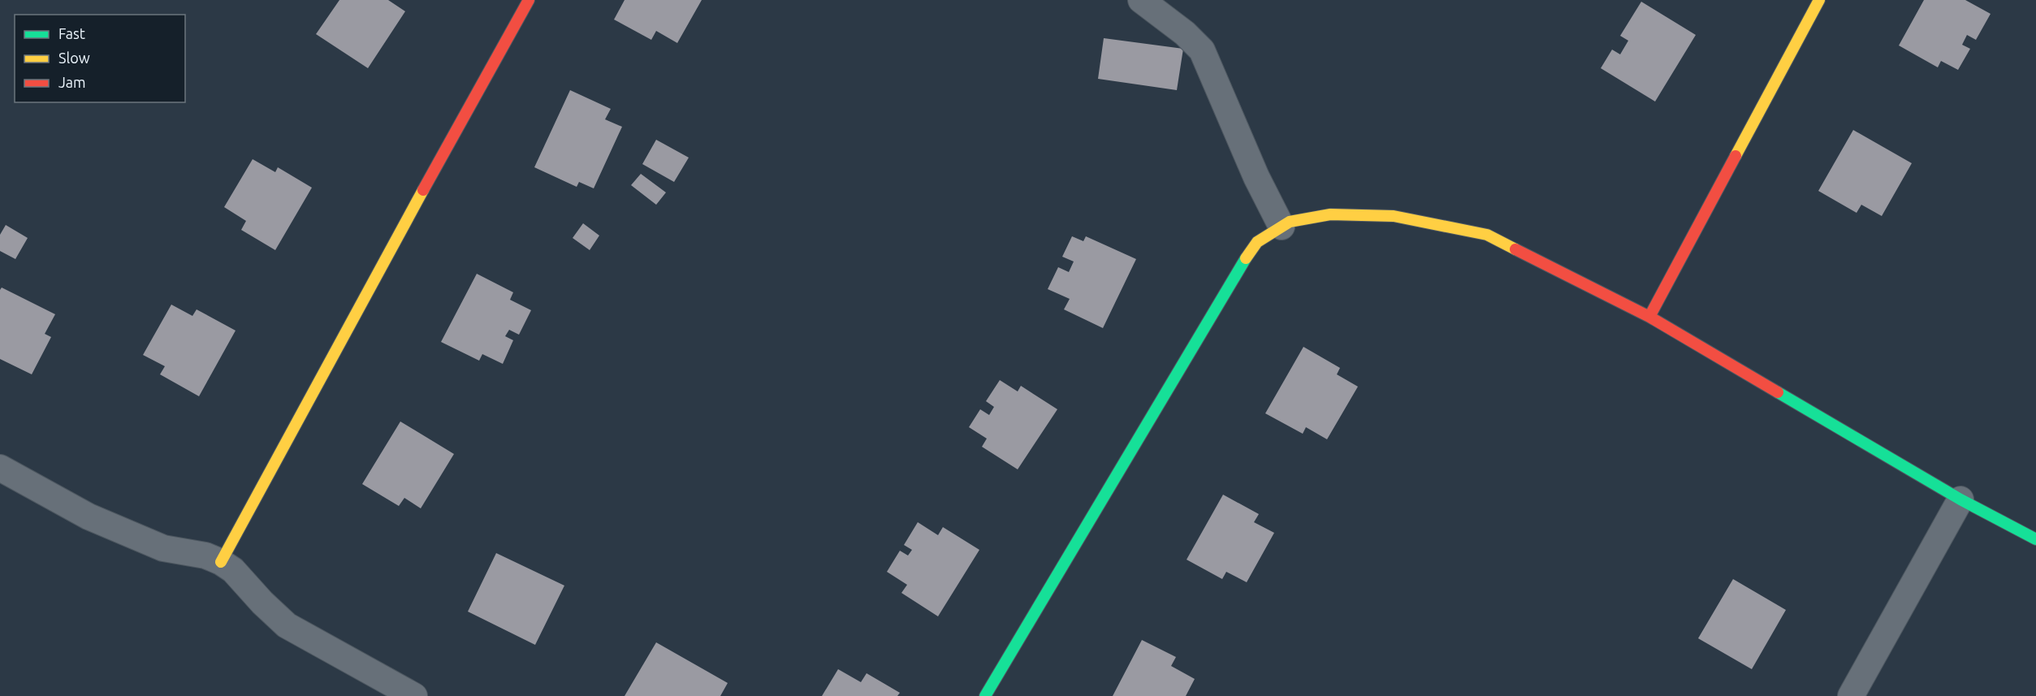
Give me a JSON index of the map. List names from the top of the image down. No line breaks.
{"legend":["Fast","Slow","Jam"]}
